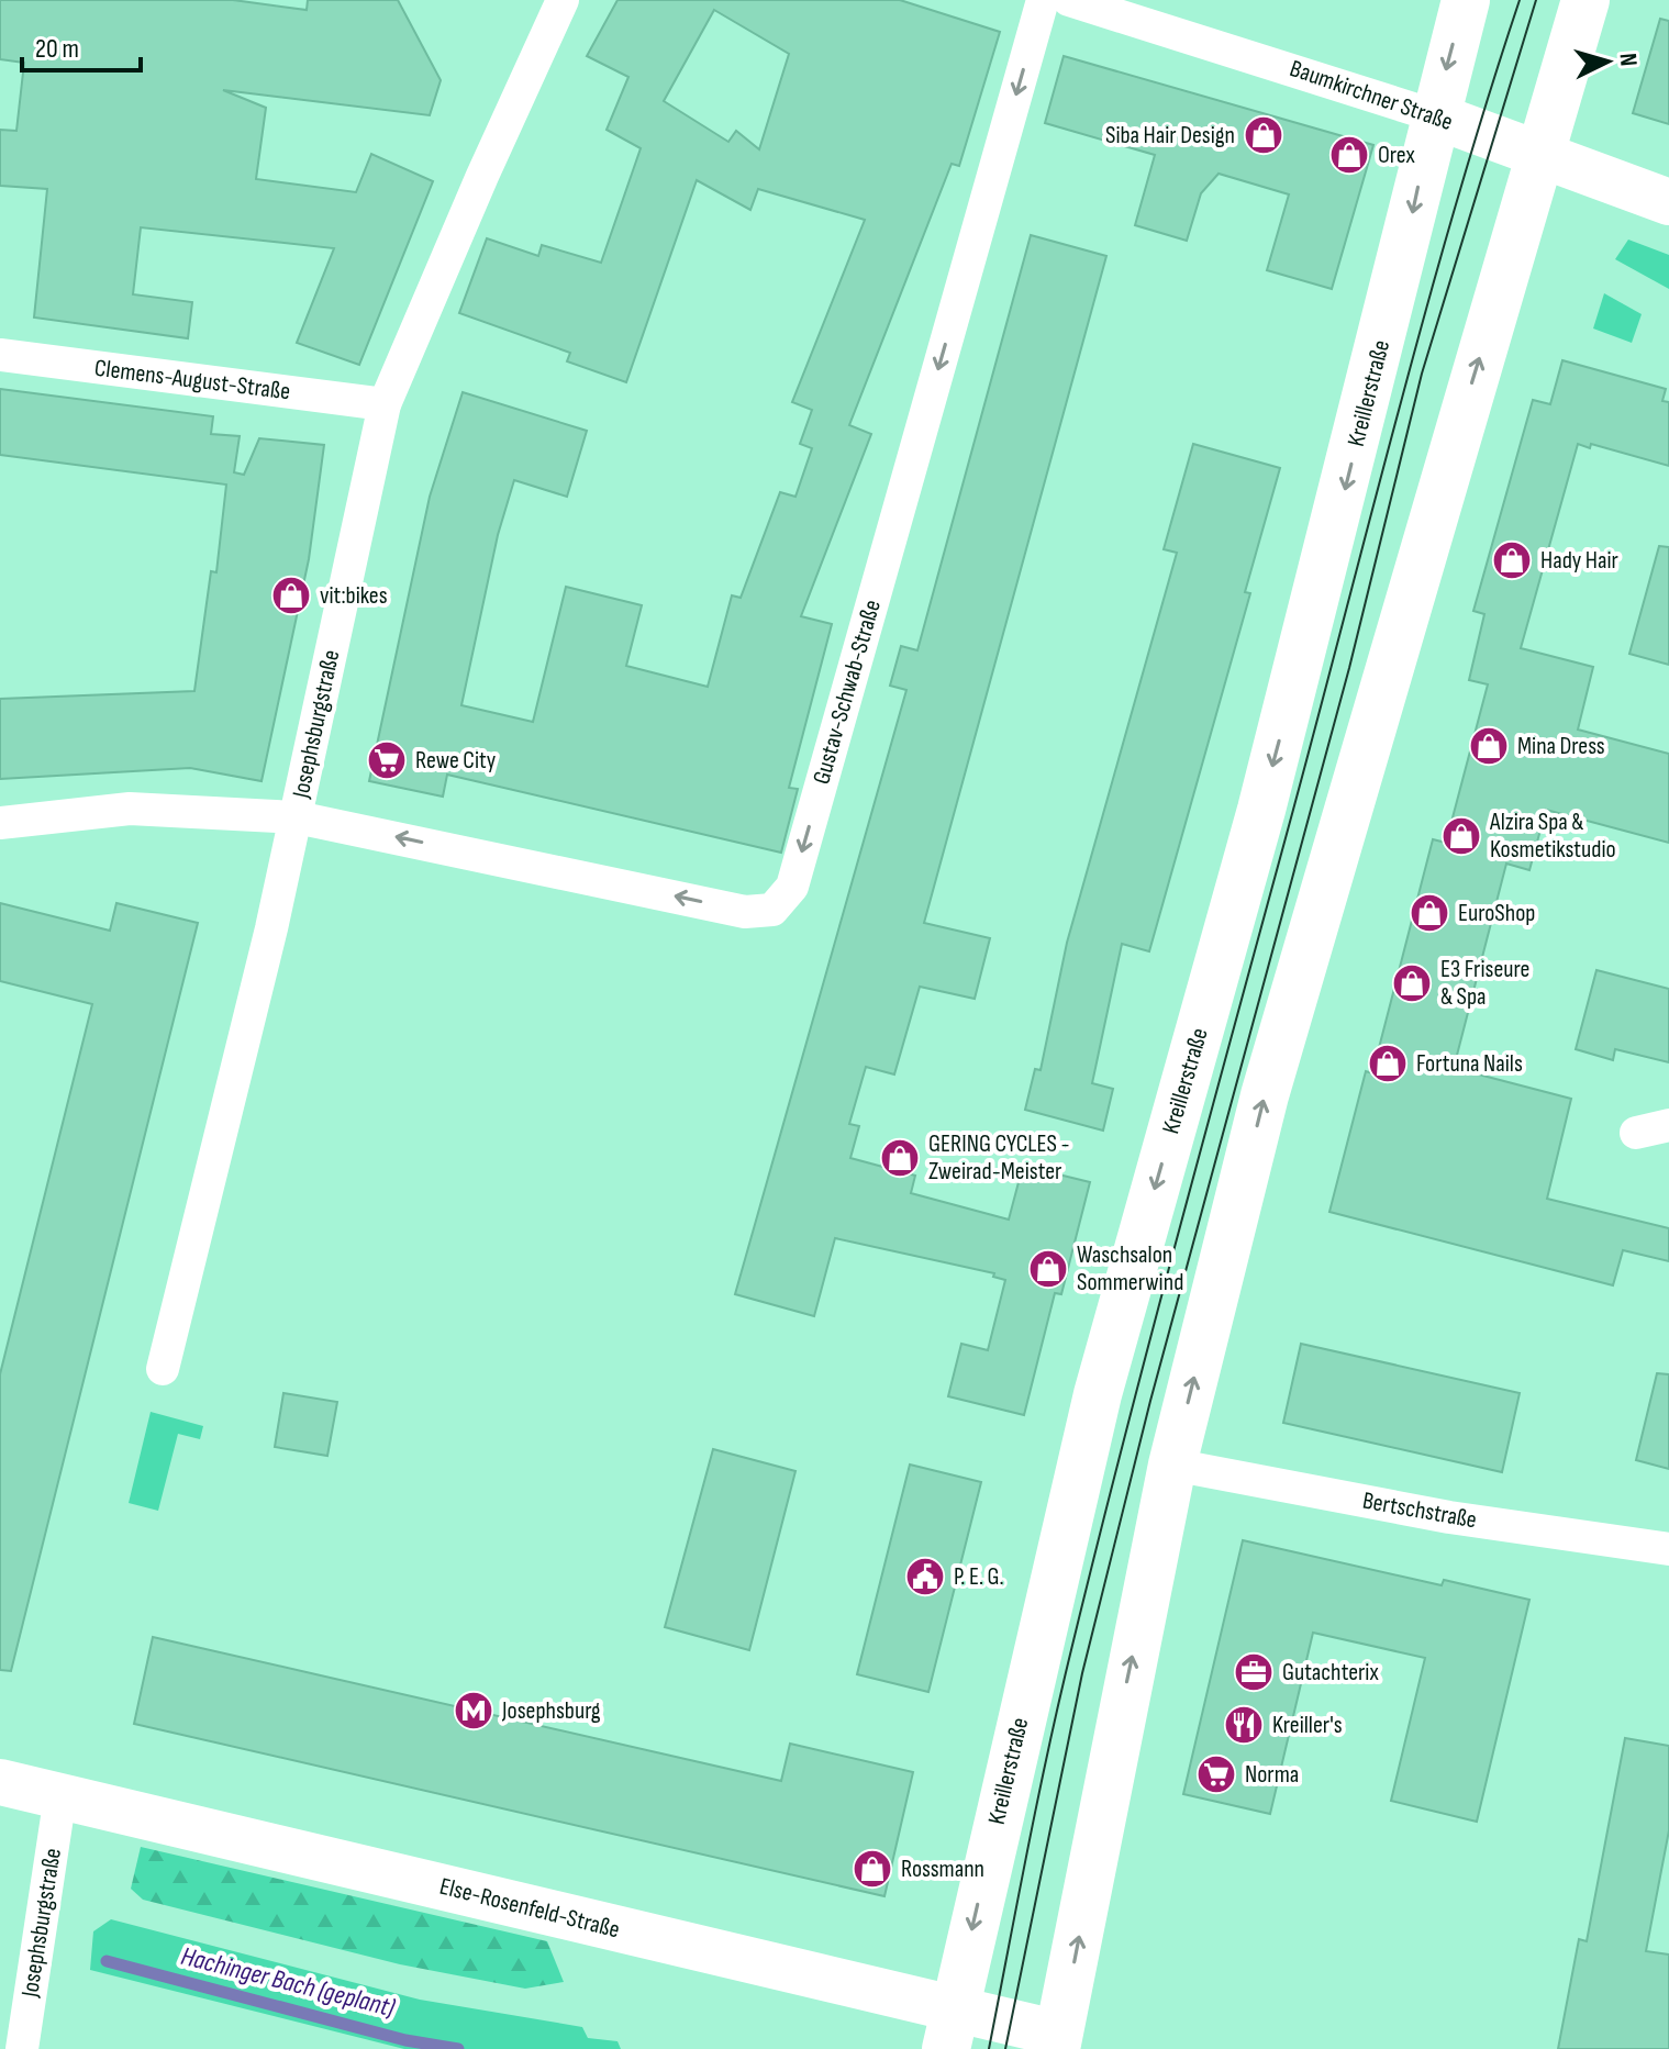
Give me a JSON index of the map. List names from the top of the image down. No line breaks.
{"streets":{"main road":["Kreillerstraße"],"street":["Baumkirchner Straße","Clemens-August-Straße","Gustav-Schwab-Straße","Josephsburgstraße","Bertschstraße","Else-Rosenfeld-Straße"]},"crossings":[["Baumkirchner Straße","Kreillerstraße"],["Clemens-August-Straße","Josephsburgstraße"],["Kreillerstraße","Else-Rosenfeld-Straße"],["Gustav-Schwab-Straße","Josephsburgstraße"],["Josephsburgstraße","Else-Rosenfeld-Straße"]],"water":["Hachinger Bach (geplant)"],"places":{"shop":["Siba Hair Design","Orex","Hady Hair","vit:bikes","Mina Dress","Alzira Spa & Kosmetikstudio","EuroShop","E3 Friseure & Spa","Fortuna Nails","GERING CYCLES - Zweirad-Meister","Waschsalon Sommerwind","Rossmann"],"supermarket":["Rewe City","Norma"],"public building":["P. E. G."],"office":["Gutachterix"],"metro station":["Josephsburg"],"restaurant":["Kreiller's"]},"scale_bar":"20 m","north":"right"}
